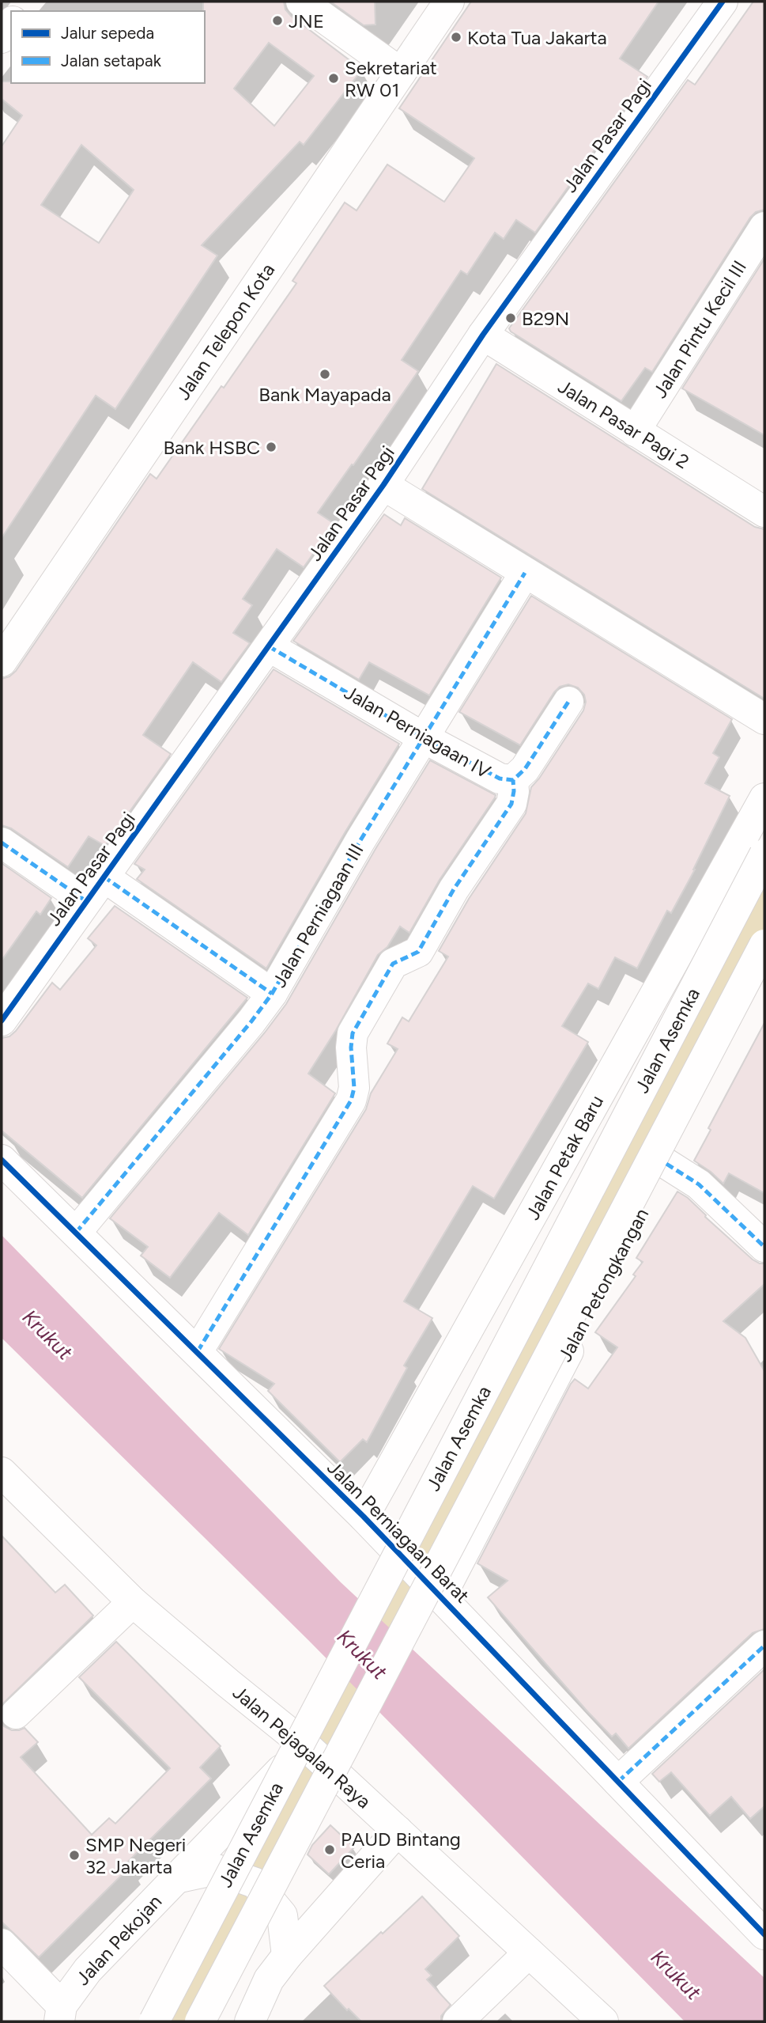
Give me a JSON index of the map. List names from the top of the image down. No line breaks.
{"streets":{"street":["Jalan Pasar Pagi","Jalan Pintu Kecil III","Jalan Telepon Kota","Jalan Pasar Pagi 2","Jalan Perniagaan IV","Jalan Perniagaan III","Jalan Asemka","Jalan Petak Baru","Jalan Petongkangan","Jalan Perniagaan Barat","Jalan Pejagalan Raya","Jalan Pekojan"]},"crossings":[["Jalan Pasar Pagi","Jalan Pasar Pagi 2"],["Jalan Pasar Pagi","Jalan Perniagaan IV"],["Jalan Pintu Kecil III","Jalan Pasar Pagi 2"],["Jalan Perniagaan IV","Jalan Perniagaan III"],["Jalan Perniagaan III","Jalan Perniagaan Barat"],["Jalan Petak Baru","Jalan Perniagaan Barat"],["Jalan Petongkangan","Jalan Perniagaan Barat"],["Jalan Pejagalan Raya","Jalan Pekojan"]],"water":["Krukut"],"places":["JNE","Kota Tua Jakarta","Sekretariat RW 01","B29N","Bank Mayapada","Bank HSBC","PAUD Bintang Ceria","SMP Negeri 32 Jakarta"],"legend":["Jalur sepeda","Jalan setapak"]}
